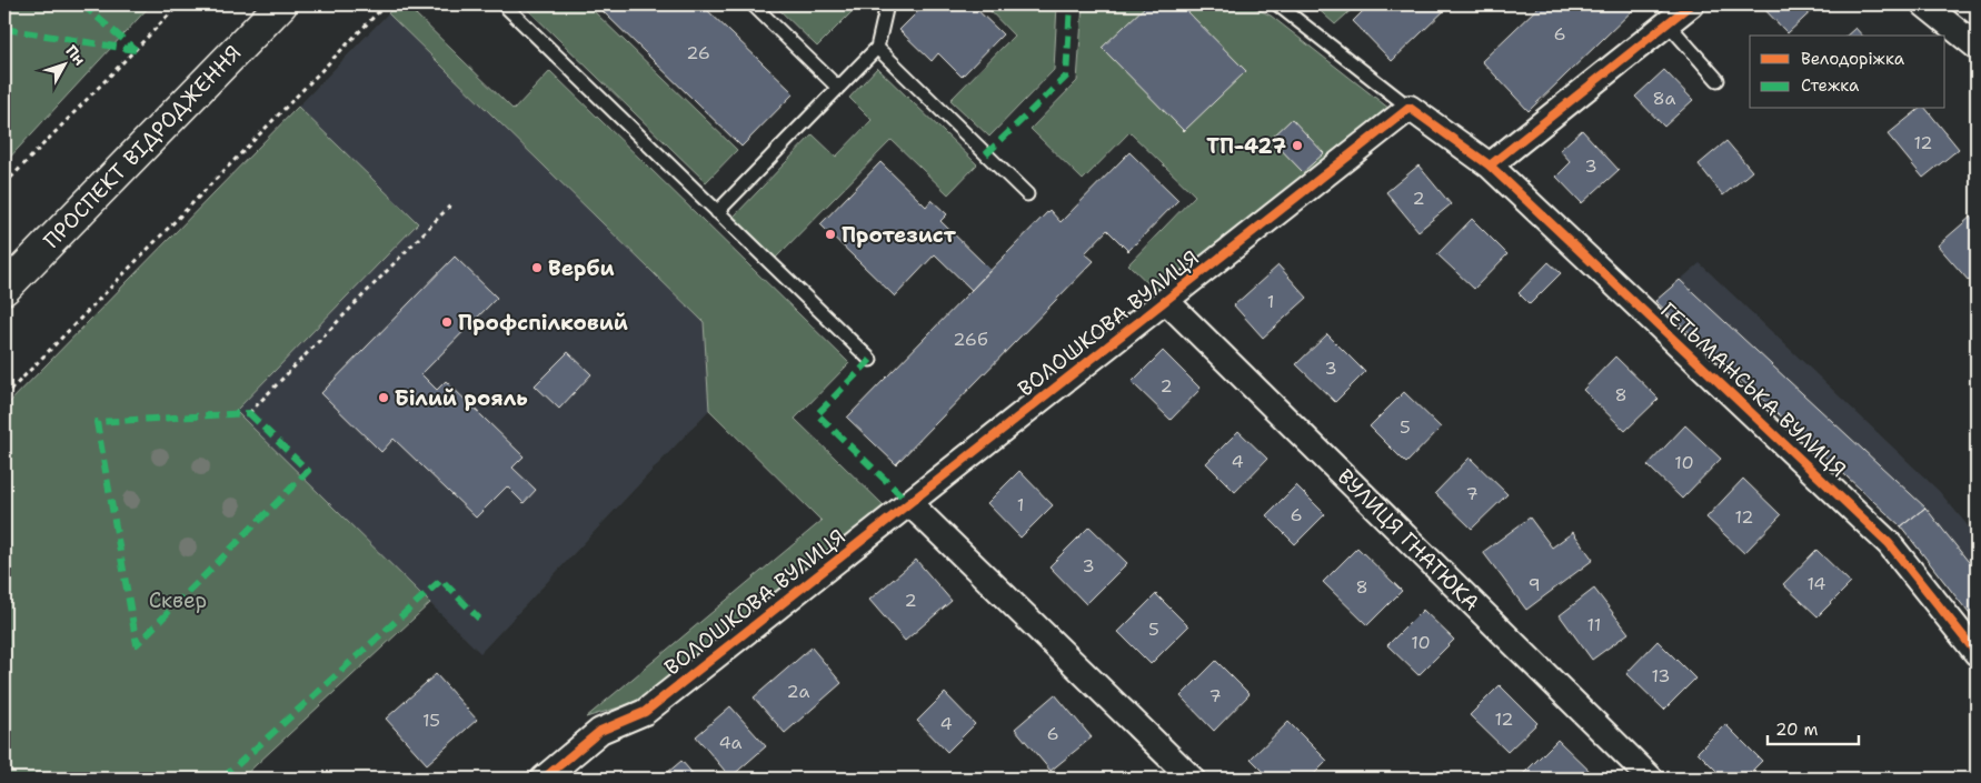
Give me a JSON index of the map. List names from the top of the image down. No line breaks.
{"streets":{"main road":["ПРОСПЕКТ ВІДРОДЖЕННЯ"],"street":["ВОЛОШКОВА ВУЛИЦЯ","ГЕТЬМАНСЬКА ВУЛИЦЯ","ВУЛИЦЯ ГНАТЮКА"]},"crossings":[["ВОЛОШКОВА ВУЛИЦЯ","ВУЛИЦЯ ГНАТЮКА"]],"parks":["Сквер"],"places":["ТП-427","Протезист","Верби","Профспілковий","Білий рояль"],"house_numbers":["6","26","8а","12","3","2","1","26б","3","2","8","5","4","10","7","1","6","12","3","14","9","8","2","11","5","10","13","2а","7","12","15","4","6","4а"],"legend":["Велодоріжка","Стежка"],"scale_bar":"20 m","north":"top right"}
